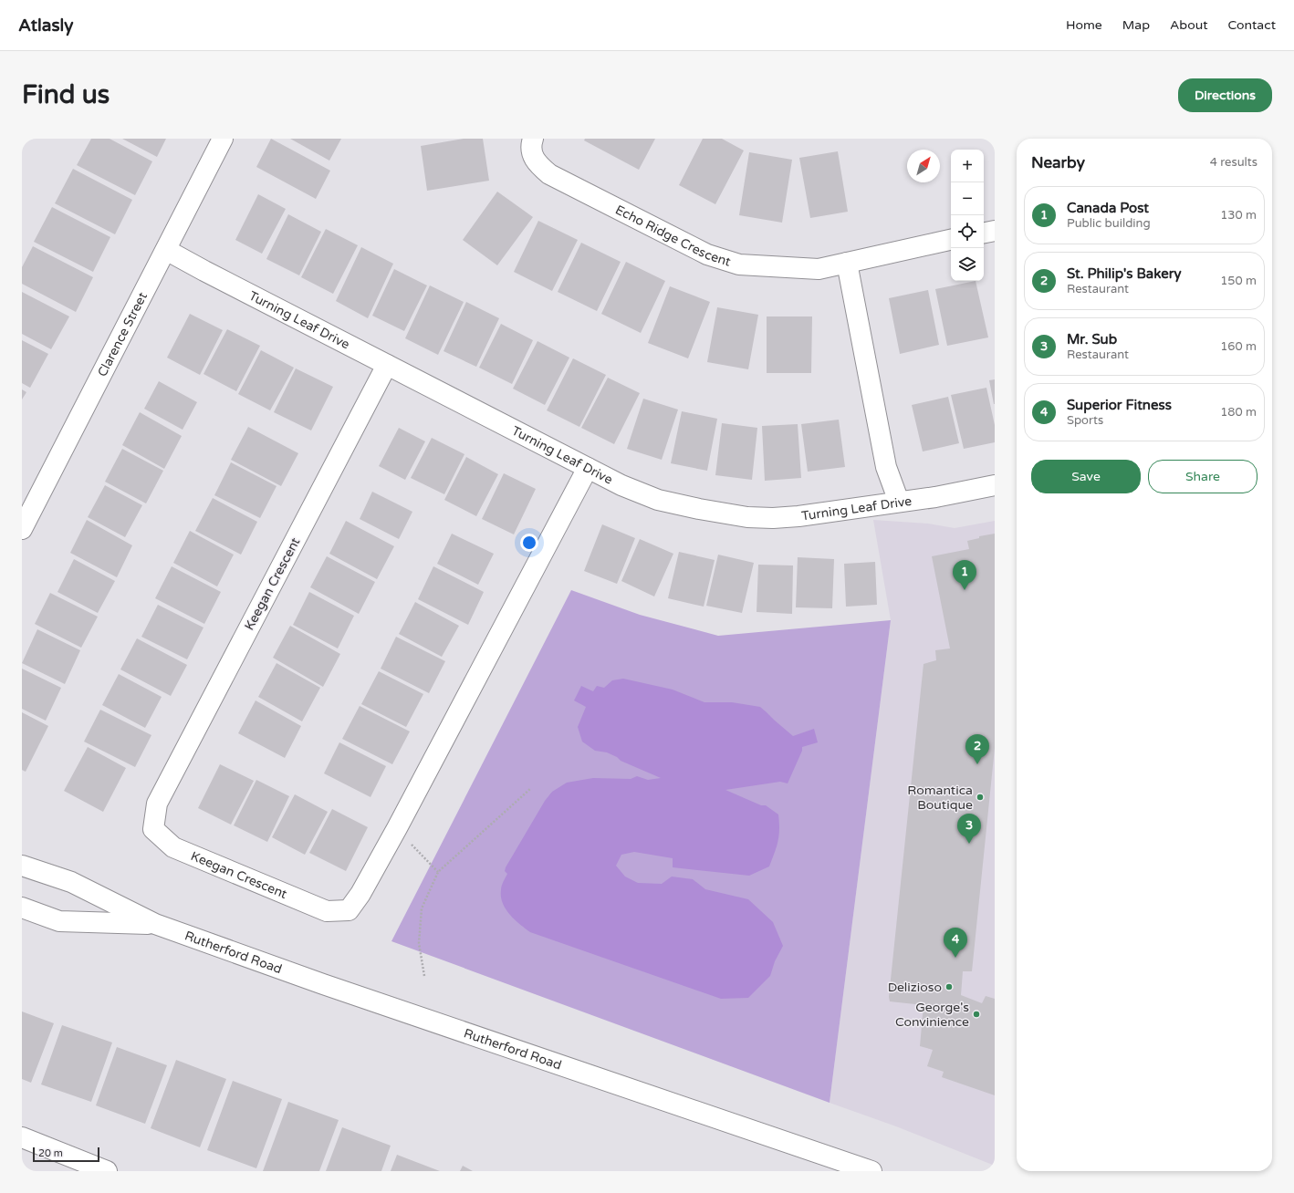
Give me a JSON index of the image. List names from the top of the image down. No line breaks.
{"streets":{"street":["Echo Ridge Crescent","Turning Leaf Drive","Clarence Street","Keegan Crescent","Rutherford Road"]},"crossings":[["Turning Leaf Drive","Clarence Street"],["Turning Leaf Drive","Keegan Crescent"]],"places":["Romantica Boutique","Delizioso","George's Convinience"],"scale_bar":"20 m","north":"top right","page":{"header":"Atlasly","nav":["Home","Map","About","Contact"],"buttons":["Directions",["Save","Share"]],"title":"Find us","heading":["Nearby","4 results"],"map_buttons":["+","−"],"list":[{"mark":"1","name":"Canada Post","note":"Public building","value":"130 m"},{"mark":"2","name":"St. Philip's Bakery","note":"Restaurant","value":"150 m"},{"mark":"3","name":"Mr. Sub","note":"Restaurant","value":"160 m"},{"mark":"4","name":"Superior Fitness","note":"Sports","value":"180 m"}],"pins":["1","2","3","4"],"scale":"20 m"}}
